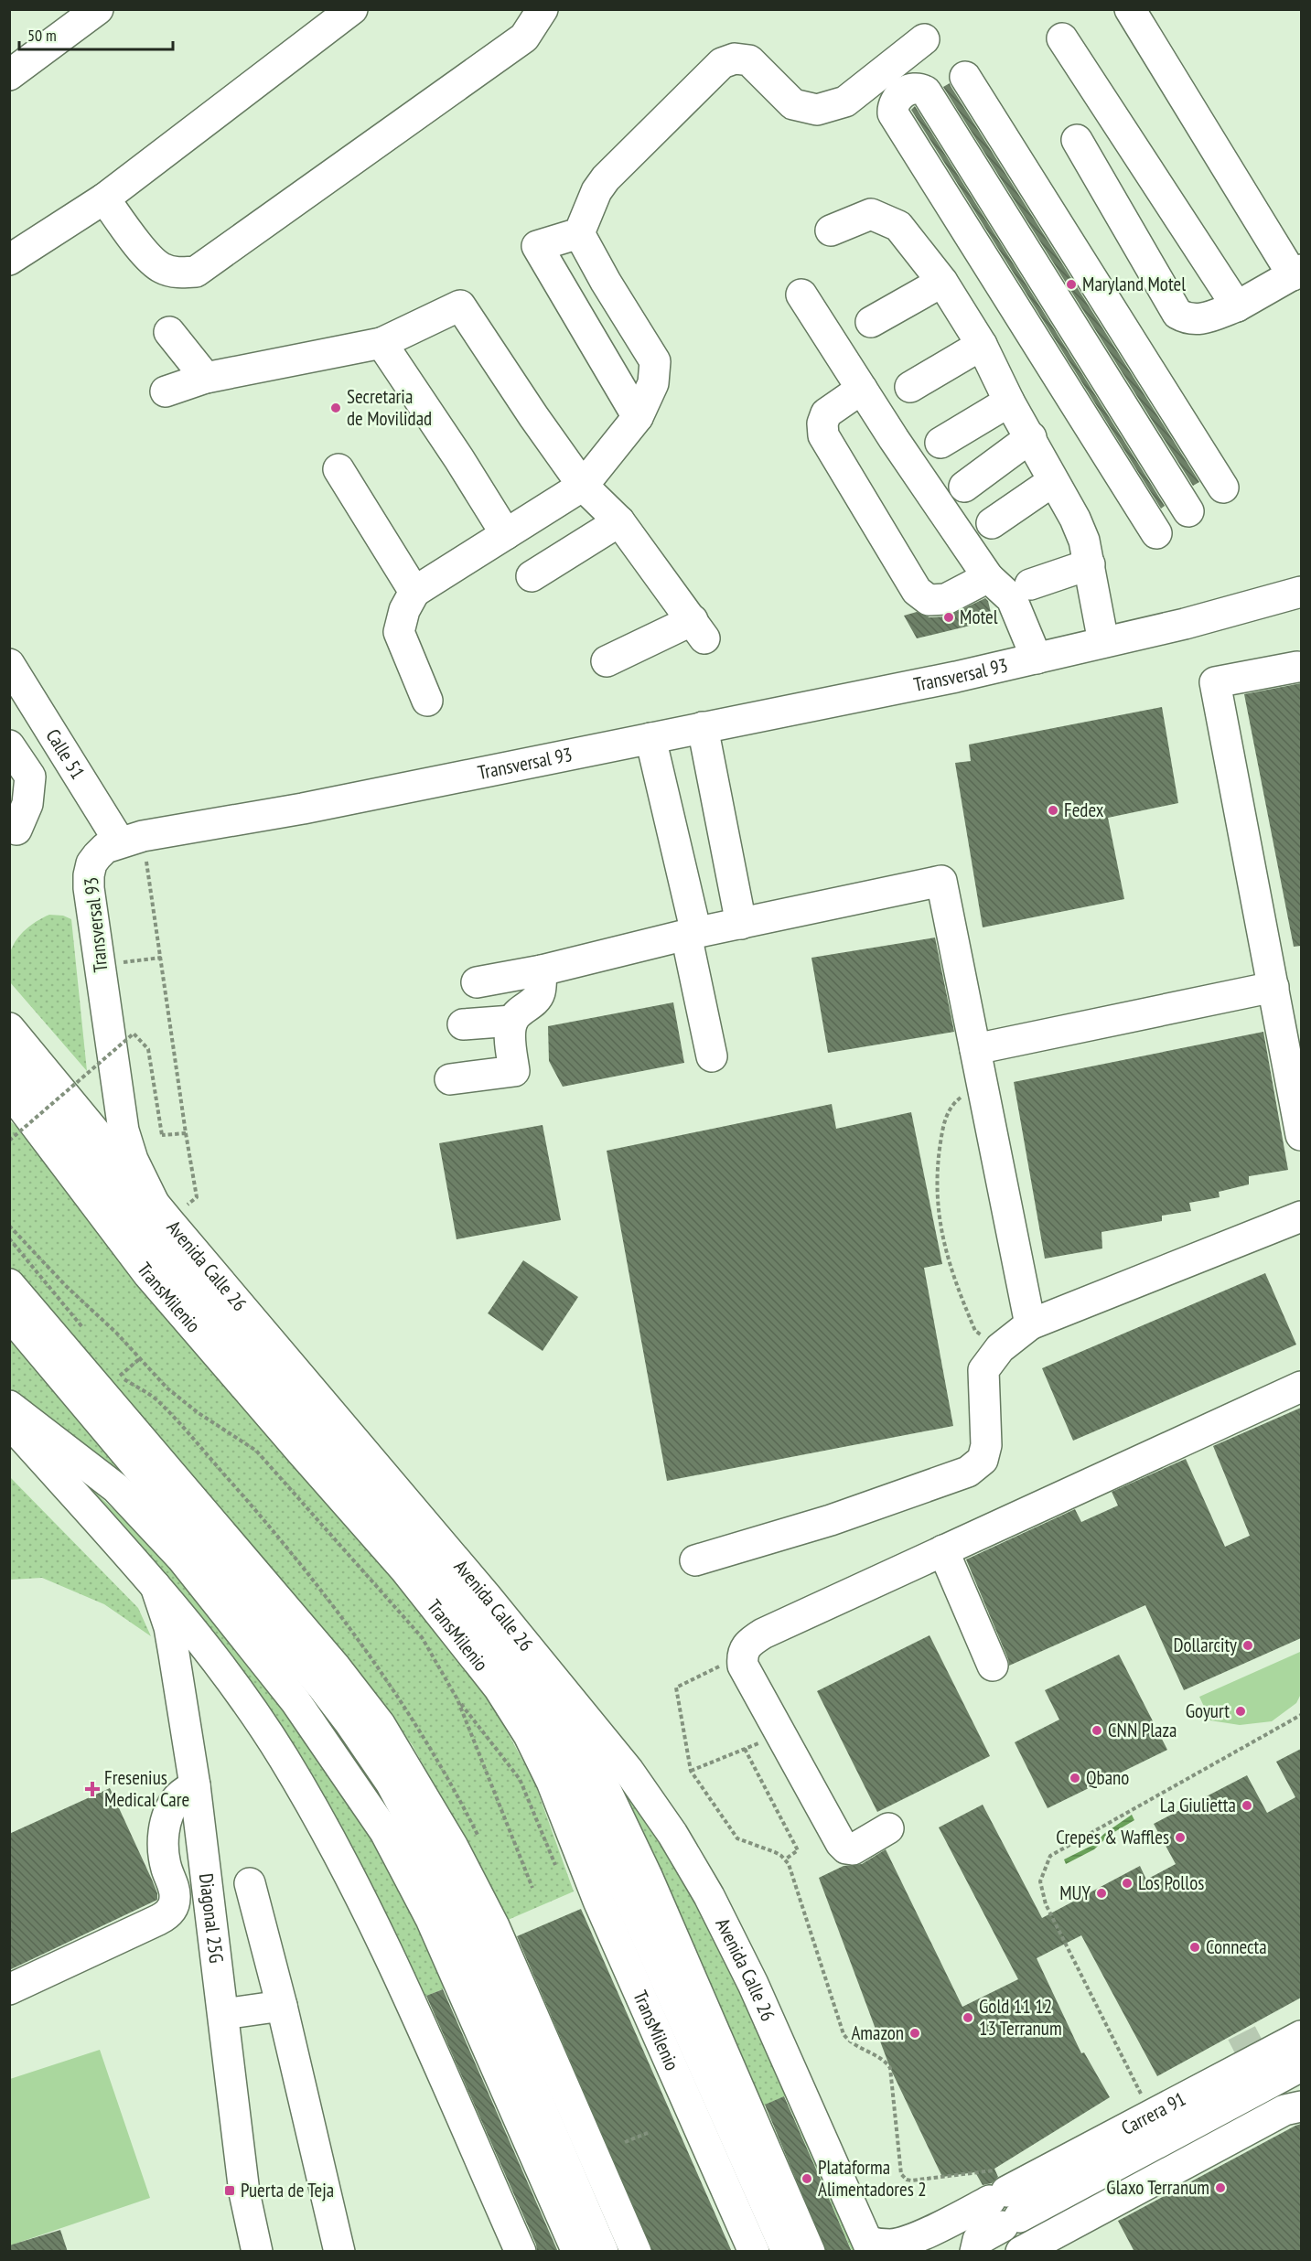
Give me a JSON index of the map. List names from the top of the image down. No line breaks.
{"streets":{"main road":["Transversal 93","Calle 51","Avenida Calle 26","TransMilenio","Diagonal 25G","Carrera 91"]},"crossings":[["Transversal 93","Calle 51"],["Transversal 93","Avenida Calle 26"],["Avenida Calle 26","Carrera 91"]],"places":{"other":["Maryland Motel","Secretaria de Movilidad","Motel","Fedex","Dollarcity","Goyurt","CNN Plaza","Qbano","La Giulietta","Crepes & Waffles","Los Pollos","MUY","Connecta","Gold 11 12 13 Terranum","Amazon","Plataforma Alimentadores 2","Glaxo Terranum"],"health":["Fresenius Medical Care"],"transit":["Puerta de Teja"]},"scale_bar":"50 m"}
